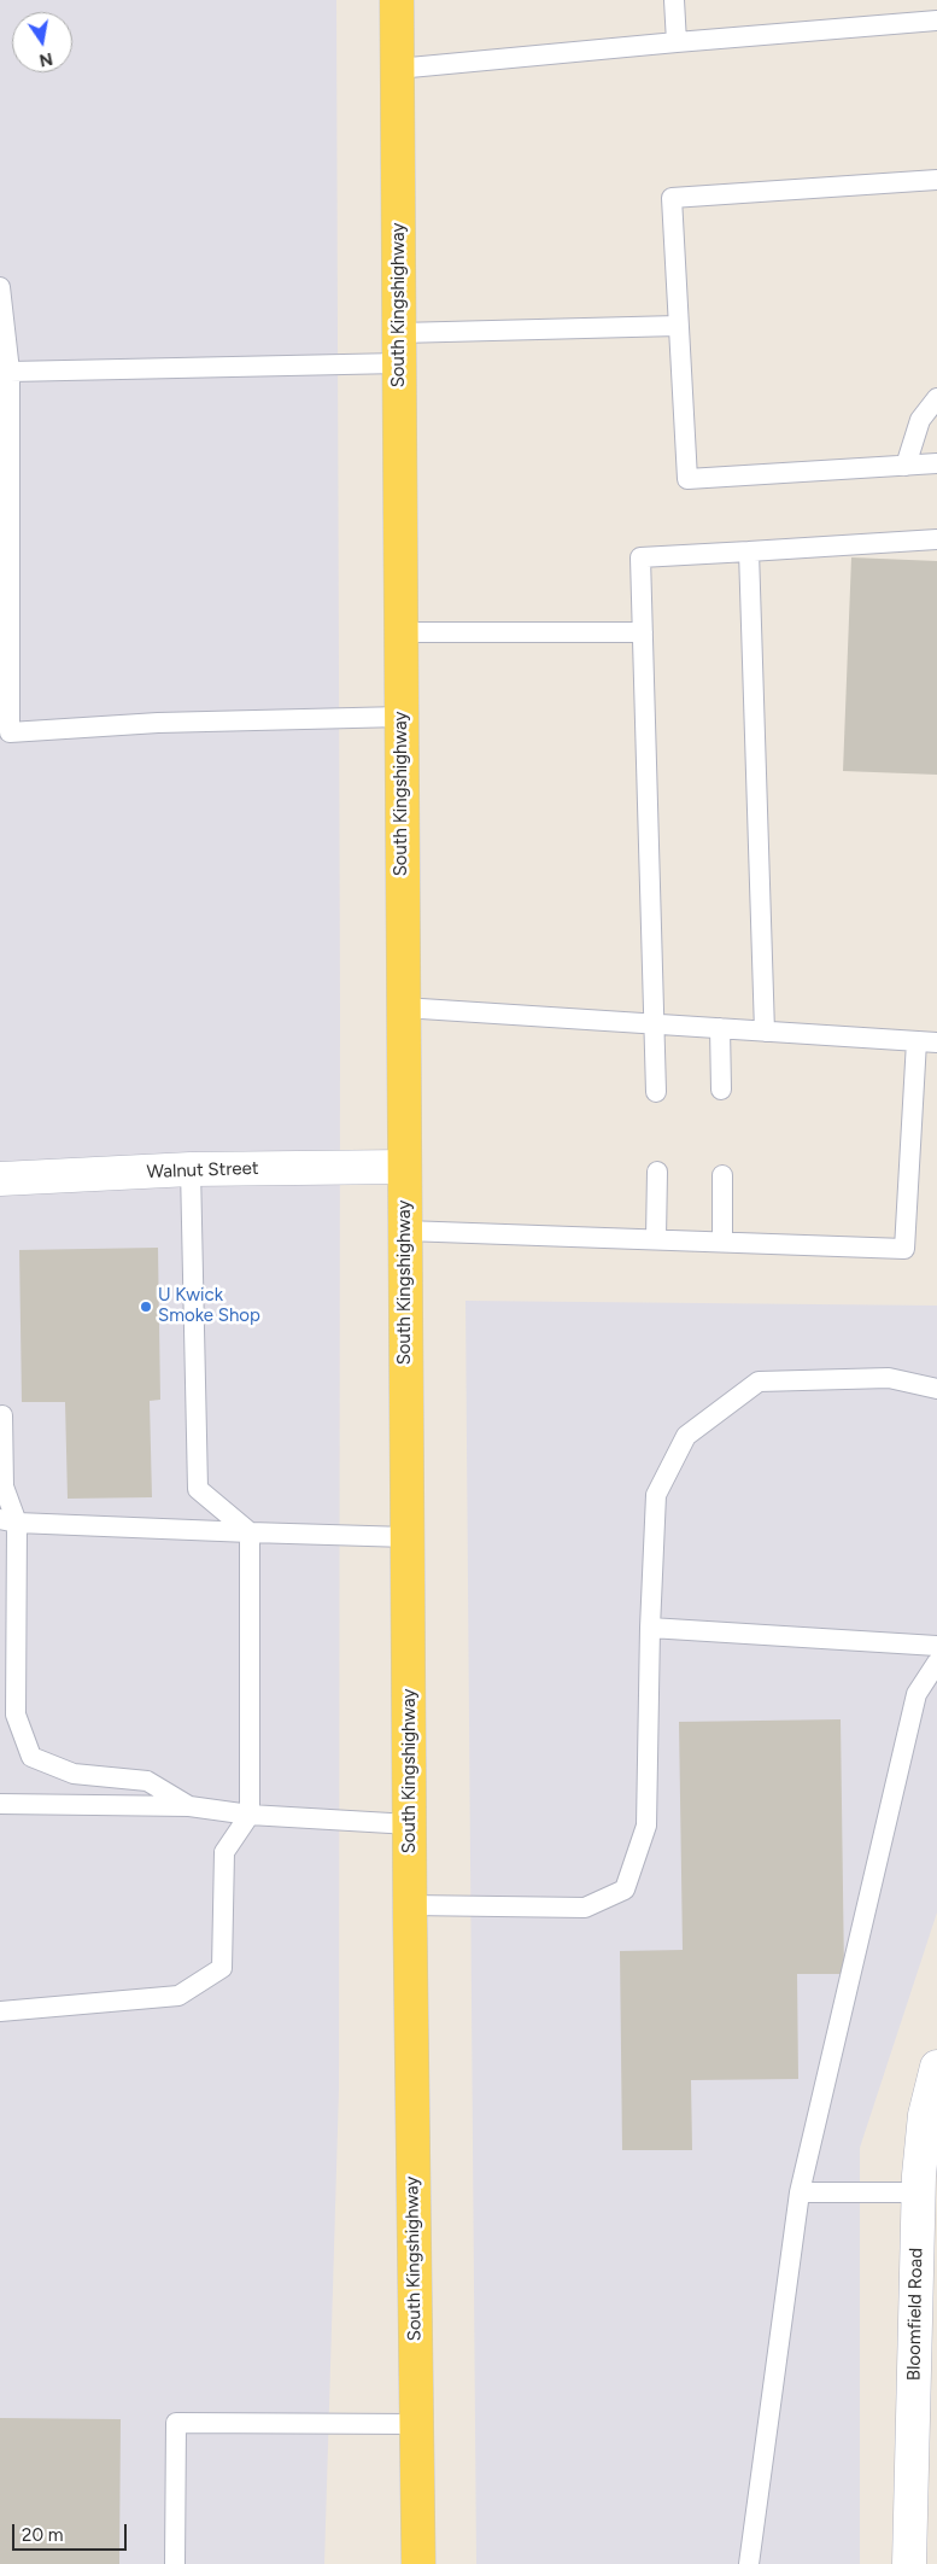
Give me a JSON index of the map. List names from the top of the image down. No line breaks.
{"streets":{"main road":["South Kingshighway"],"street":["Walnut Street","Bloomfield Road"]},"crossings":[["South Kingshighway","Walnut Street"]],"places":["U Kwick Smoke Shop"],"scale_bar":"20 m","north":"bottom"}
